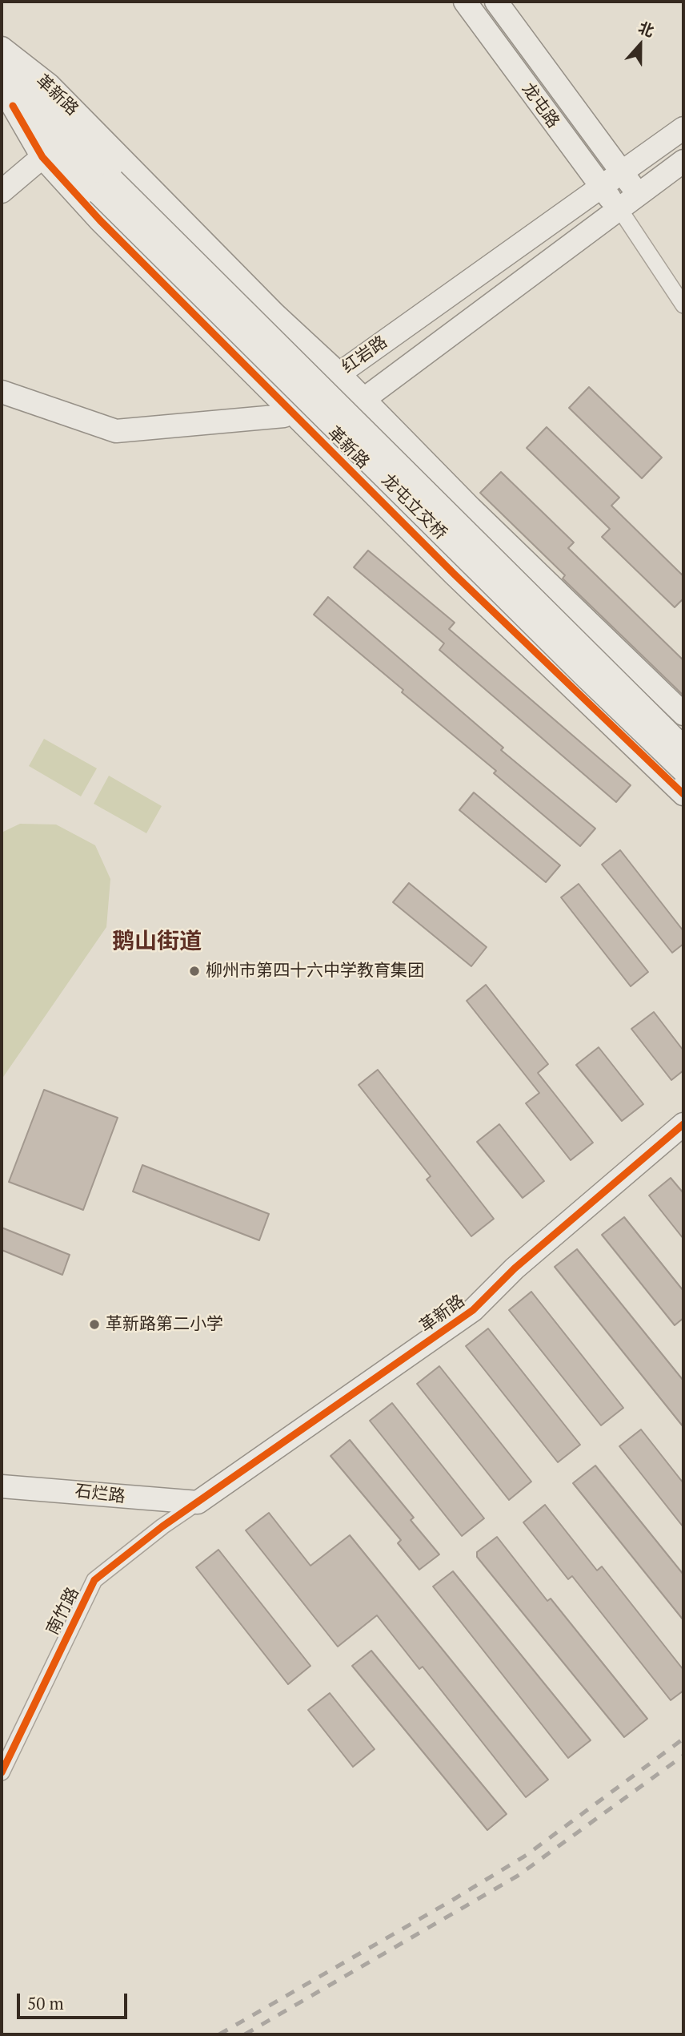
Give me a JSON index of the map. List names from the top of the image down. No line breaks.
{"streets":{"main road":["革新路","龙屯路","红岩路","龙屯立交桥","石烂路"],"street":["南竹路"]},"crossings":[["革新路","红岩路"],["革新路","龙屯立交桥"],["革新路","石烂路"],["革新路","南竹路"],["龙屯路","红岩路"],["石烂路","南竹路"]],"districts":["鹅山街道"],"places":["柳州市第四十六中学教育集团","革新路第二小学"],"scale_bar":"50 m","north":"top"}
